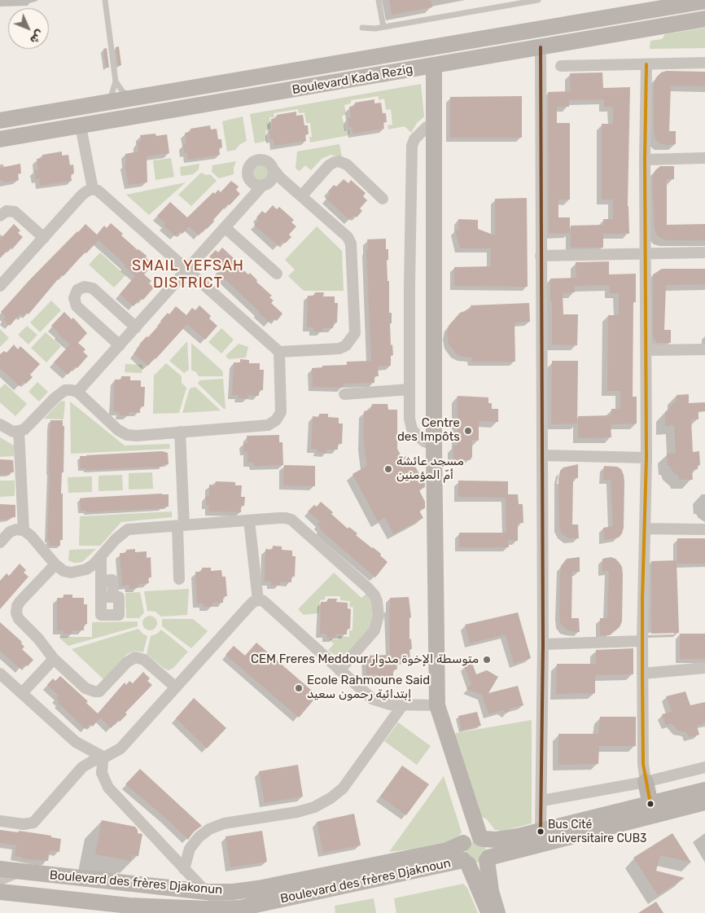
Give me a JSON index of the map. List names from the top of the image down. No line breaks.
{"streets":{"street":["Boulevard Kada Rezig","Boulevard des frères Djaknoun","Boulevard des frères Djakonun"]},"crossings":[["Boulevard des frères Djaknoun","Boulevard des frères Djakonun"]],"districts":["SMAIL YEFSAH DISTRICT"],"places":["Centre des Impôts","مسجد عائشة أمّ المؤمنين","CEM Freres Meddour متوسطة الإخوة مدوار","Ecole Rahmoune Said إبتدائية رحمون سعيد","Bus Cité universitaire CUB3"],"north":"bottom right"}
